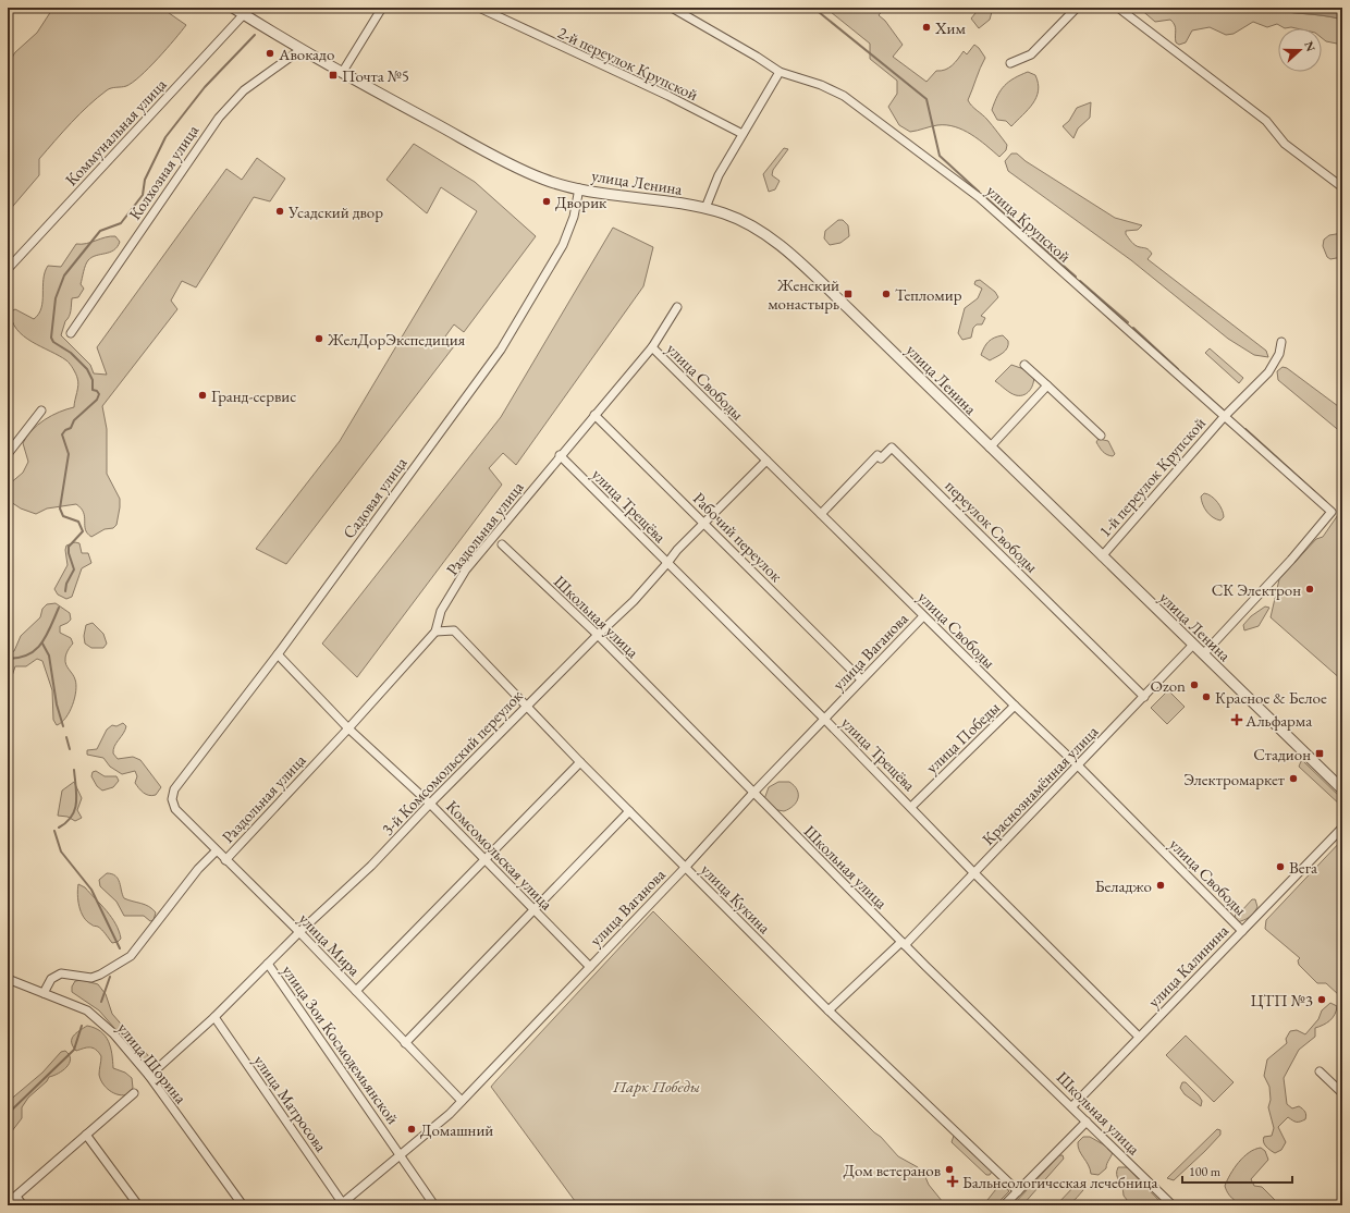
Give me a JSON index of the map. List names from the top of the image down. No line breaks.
{"streets":{"street":["2-й переулок Крупской","Коммунальная улица","Колхозная улица","улица Ленина","улица Крупской","улица Свободы","1-й переулок Крупской","Садовая улица","улица Трещёва","переулок Свободы","Раздольная улица","Рабочий переулок","Школьная улица","улица Ваганова","улица Победы","3-й Комсомольский переулок","Краснознамённая улица","Комсомольская улица","улица Кукина","улица Мира","улица Калинина","улица Зои Космодемьянской","улица Шорина","улица Матросова"]},"crossings":[["Коммунальная улица","улица Ленина"],["Колхозная улица","улица Ленина"],["улица Ленина","улица Крупской"],["улица Ленина","1-й переулок Крупской"],["улица Ленина","Садовая улица"],["улица Ленина","Краснознамённая улица"],["улица Крупской","1-й переулок Крупской"],["улица Свободы","переулок Свободы"],["улица Свободы","Раздольная улица"],["улица Свободы","улица Ваганова"],["улица Свободы","улица Победы"],["улица Свободы","3-й Комсомольский переулок"],["улица Свободы","Краснознамённая улица"],["улица Свободы","улица Калинина"],["Садовая улица","Комсомольская улица"],["Садовая улица","улица Мира"],["улица Трещёва","Раздольная улица"],["улица Трещёва","улица Ваганова"],["улица Трещёва","улица Победы"],["улица Трещёва","3-й Комсомольский переулок"],["улица Трещёва","Краснознамённая улица"],["улица Трещёва","улица Калинина"],["переулок Свободы","Краснознамённая улица"],["Раздольная улица","Рабочий переулок"],["Раздольная улица","Комсомольская улица"],["Раздольная улица","улица Кукина"],["Раздольная улица","улица Мира"],["Раздольная улица","улица Шорина"],["Рабочий переулок","улица Ваганова"],["Рабочий переулок","3-й Комсомольский переулок"],["Школьная улица","улица Ваганова"],["Школьная улица","3-й Комсомольский переулок"],["Школьная улица","Краснознамённая улица"],["Школьная улица","улица Калинина"],["улица Ваганова","Комсомольская улица"],["улица Ваганова","улица Кукина"],["улица Ваганова","улица Мира"],["улица Ваганова","улица Зои Космодемьянской"],["улица Ваганова","улица Матросова"],["3-й Комсомольский переулок","Комсомольская улица"],["3-й Комсомольский переулок","улица Кукина"],["3-й Комсомольский переулок","улица Мира"],["3-й Комсомольский переулок","улица Зои Космодемьянской"],["3-й Комсомольский переулок","улица Шорина"],["3-й Комсомольский переулок","улица Матросова"],["Краснознамённая улица","улица Кукина"]],"parks":["Парк Победы"],"places":{"other":["Хим","Авокадо","Дворик","Усадский двор","Тепломир","ЖелДорЭкспедиция","Гранд-сервис","СК Электрон","Ozon","Красное & Белое","Электромаркет","Вега","Беладжо","ЦТП №3","Домашний","Дом ветеранов"],"transit":["Почта №5","Женский монастырь","Стадион"],"health":["Альфарма","Бальнеологическая лечебница"]},"scale_bar":"100 m","north":"right"}
